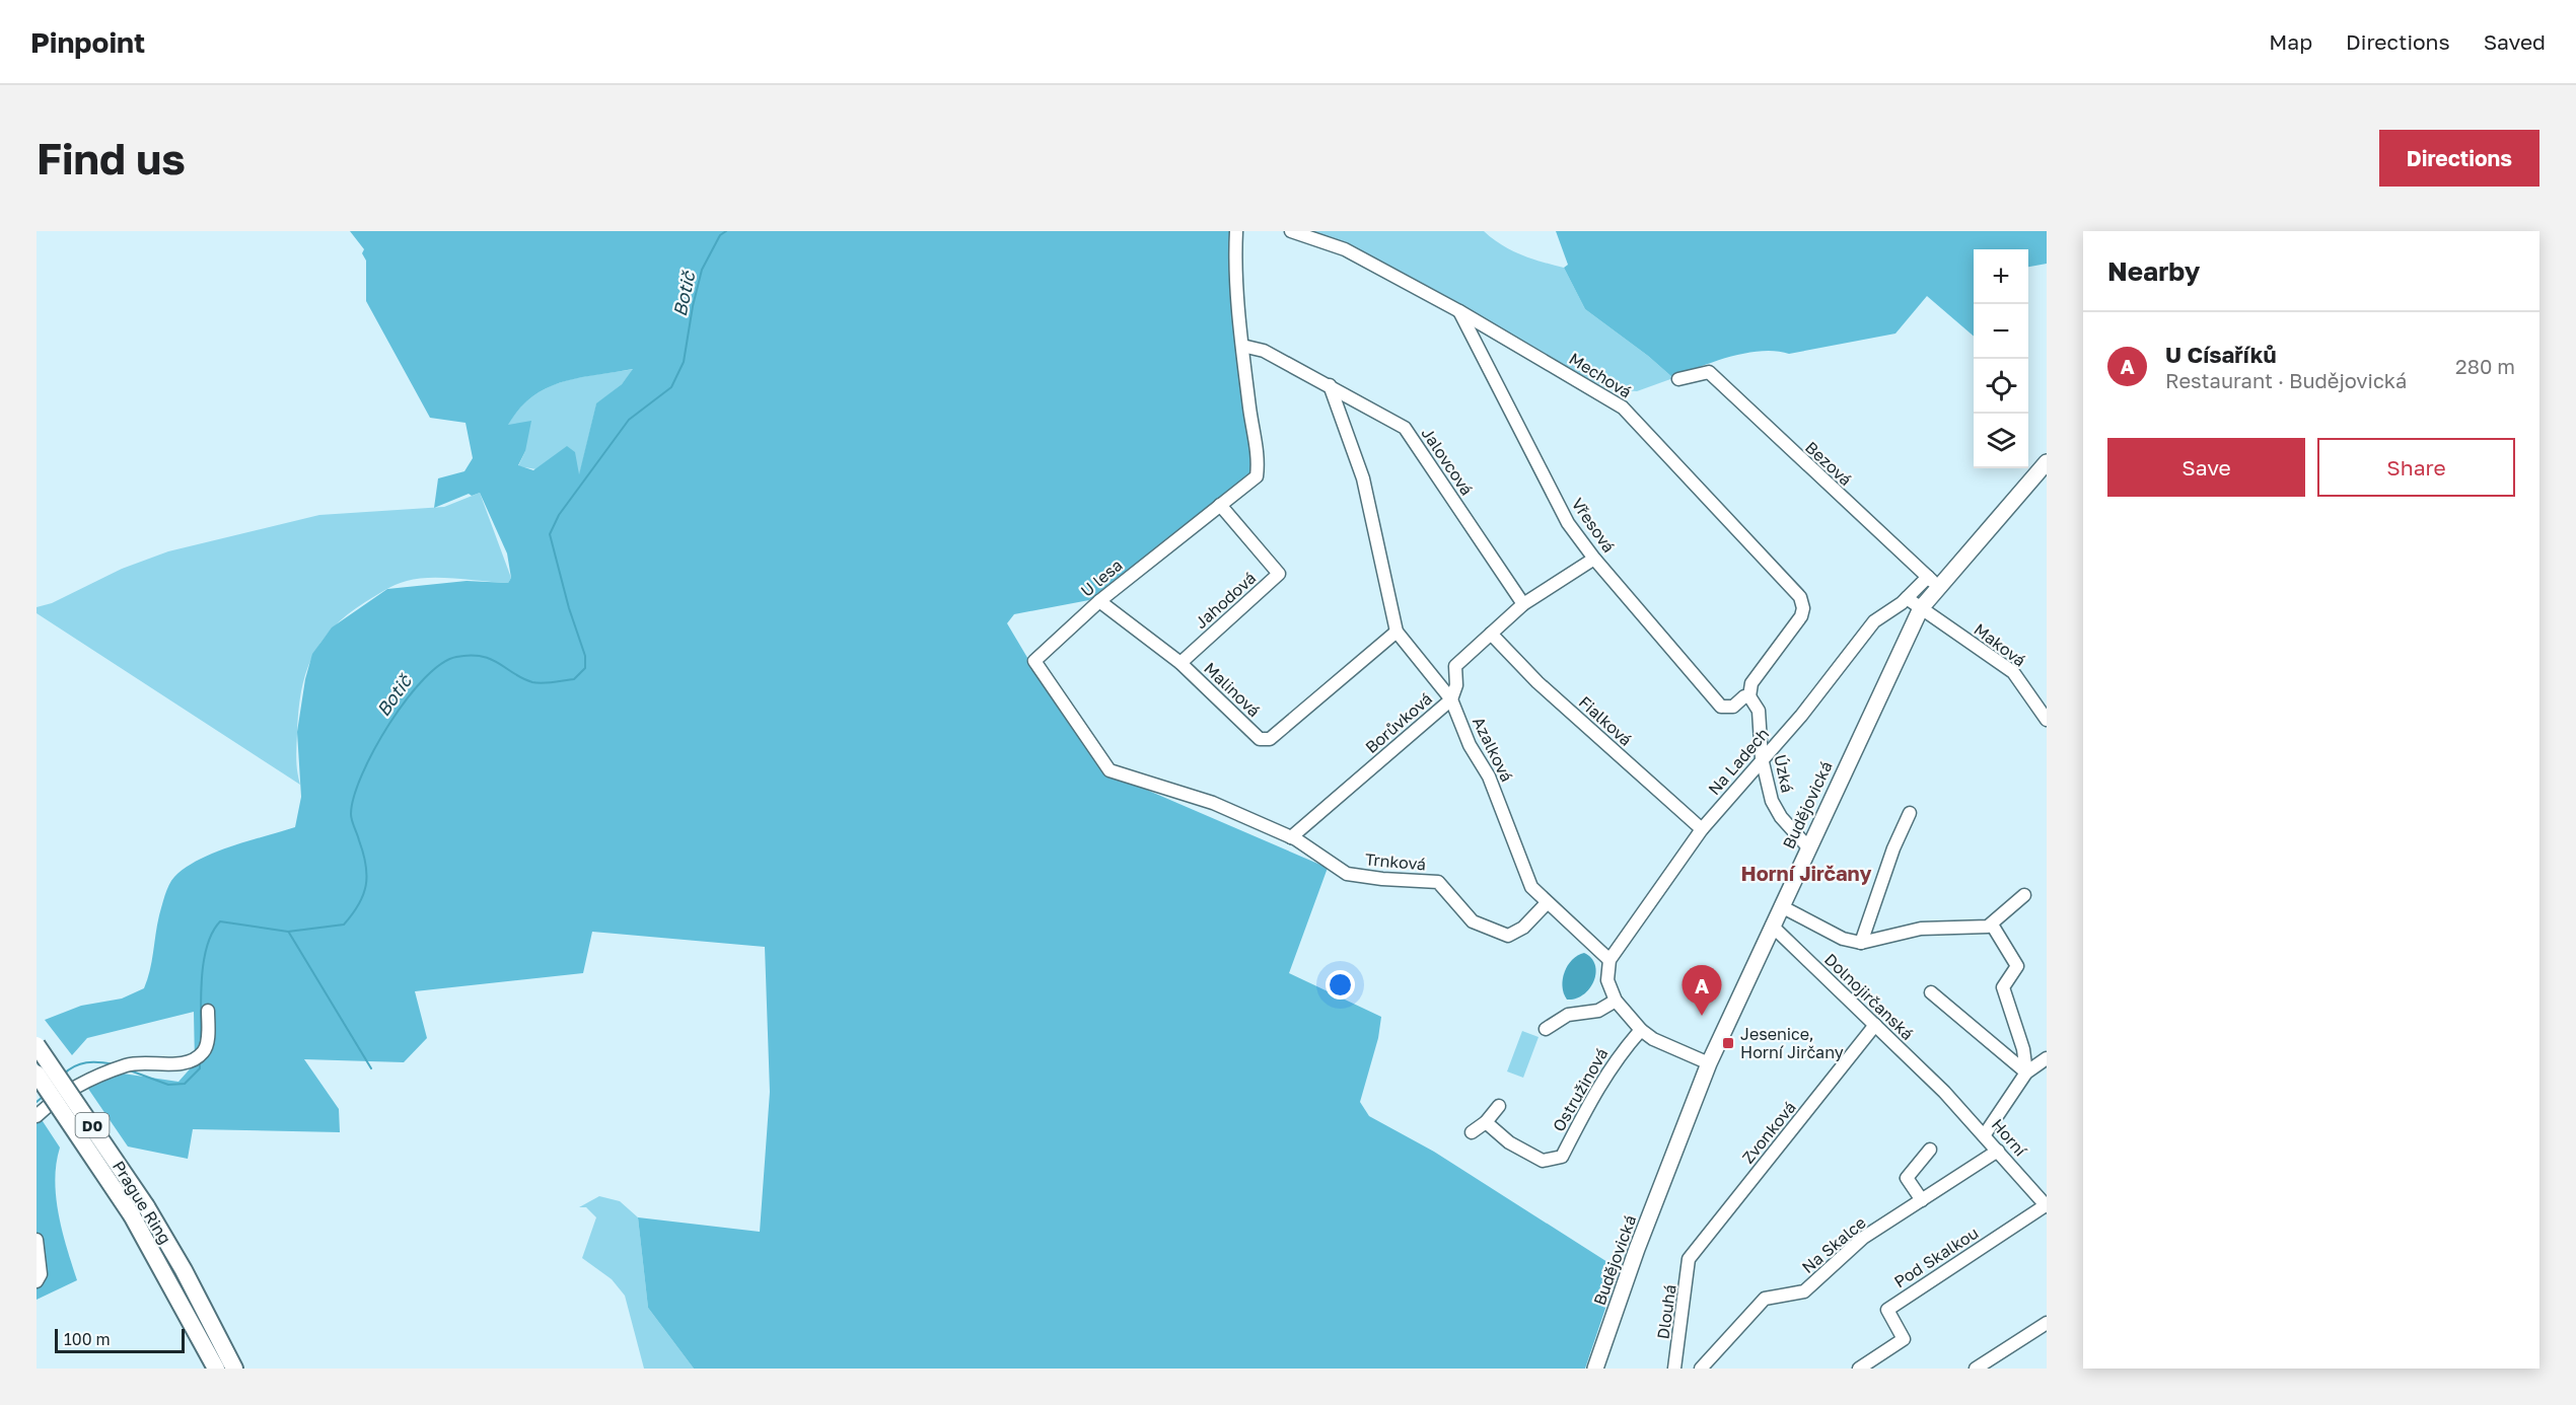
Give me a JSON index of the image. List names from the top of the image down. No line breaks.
{"streets":{"highway":["D0","Prague Ring"],"main road":["Budějovická"],"street":["Mechová","Jalovcová","Bezová","Vřesová","U lesa","Jahodová","Maková","Malinová","Fialková","Borůvková","Azalková","Na Ladech","Úzká","Trnková","Dolnojirčanská","Ostružinová","Zvonková","Horní","Na Skalce","Pod Skalkou","Dlouhá"]},"crossings":[["Mechová","Vřesová"],["Mechová","Úzká"],["Jalovcová","U lesa"],["Jalovcová","Borůvková"],["Jalovcová","Azalková"],["Bezová","Na Ladech"],["Bezová","Budějovická"],["Vřesová","Borůvková"],["Vřesová","Úzká"],["U lesa","Jahodová"],["U lesa","Malinová"],["U lesa","Borůvková"],["U lesa","Trnková"],["Jahodová","Malinová"],["Maková","Budějovická"],["Malinová","Azalková"],["Fialková","Borůvková"],["Fialková","Na Ladech"],["Borůvková","Azalková"],["Borůvková","Trnková"],["Azalková","Na Ladech"],["Azalková","Trnková"],["Na Ladech","Úzká"],["Na Ladech","Budějovická"],["Úzká","Budějovická"],["Budějovická","Dolnojirčanská"],["Dolnojirčanská","Zvonková"],["Dolnojirčanská","Horní"],["Zvonková","Dlouhá"],["Horní","Na Skalce"],["Horní","Pod Skalkou"]],"districts":["Horní Jirčany"],"water":["Botič"],"places":{"transit":["Jesenice, Horní Jirčany"]},"scale_bar":"100 m","page":{"header":"Pinpoint","nav":["Map","Directions","Saved"],"buttons":["Directions",["Save","Share"]],"title":"Find us","heading":"Nearby","map_buttons":["+","−"],"list":[{"mark":"A","name":"U Císaříků","note":"Restaurant · Budějovická","value":"280 m"}],"pins":"A","scale":"100 m"}}
